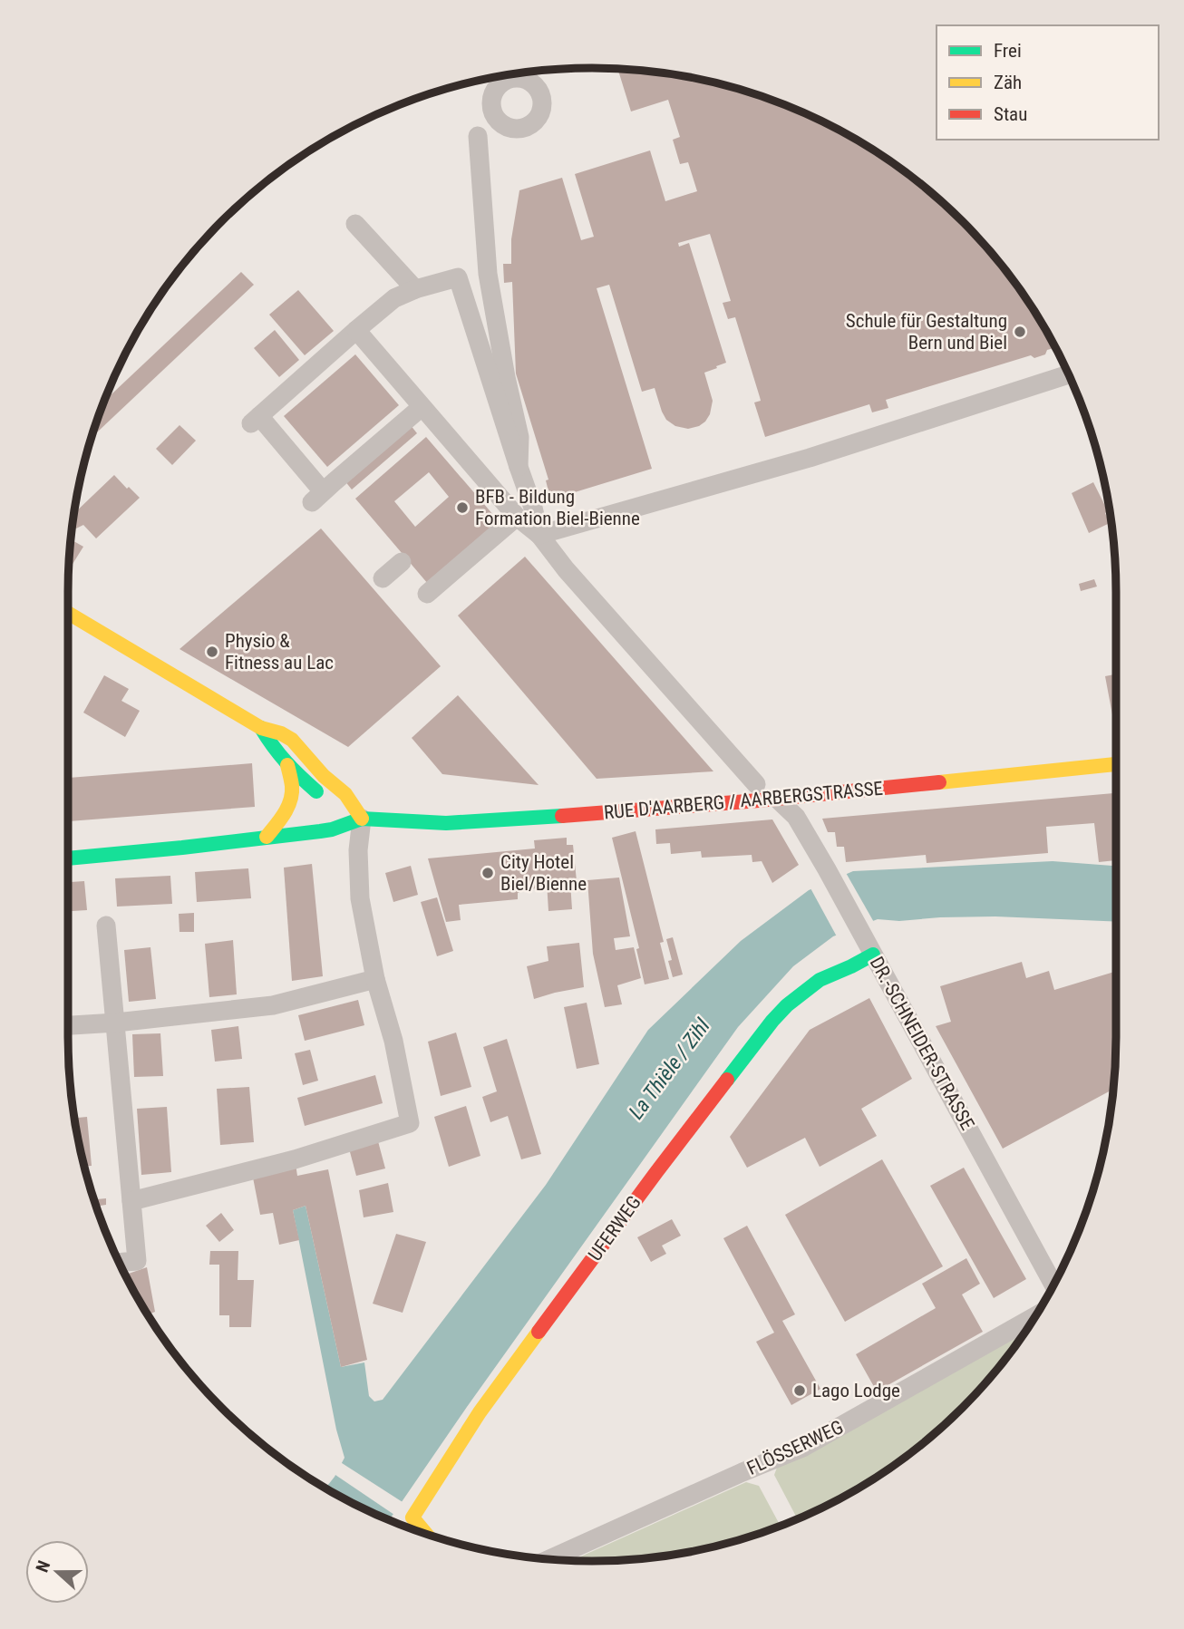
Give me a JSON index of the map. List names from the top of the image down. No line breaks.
{"streets":{"street":["RUE D'AARBERG / AARBERGSTRASSE","DR.-SCHNEIDER-STRASSE","UFERWEG","FLÖSSERWEG"]},"crossings":[["RUE D'AARBERG / AARBERGSTRASSE","DR.-SCHNEIDER-STRASSE"],["DR.-SCHNEIDER-STRASSE","UFERWEG"]],"water":["La Thièle / Zihl"],"places":["Schule für Gestaltung Bern und Biel","BFB - Bildung Formation Biel-Bienne","Physio & Fitness au Lac","City Hotel Biel/Bienne","Lago Lodge"],"legend":["Frei","Zäh","Stau"],"north":"left"}
